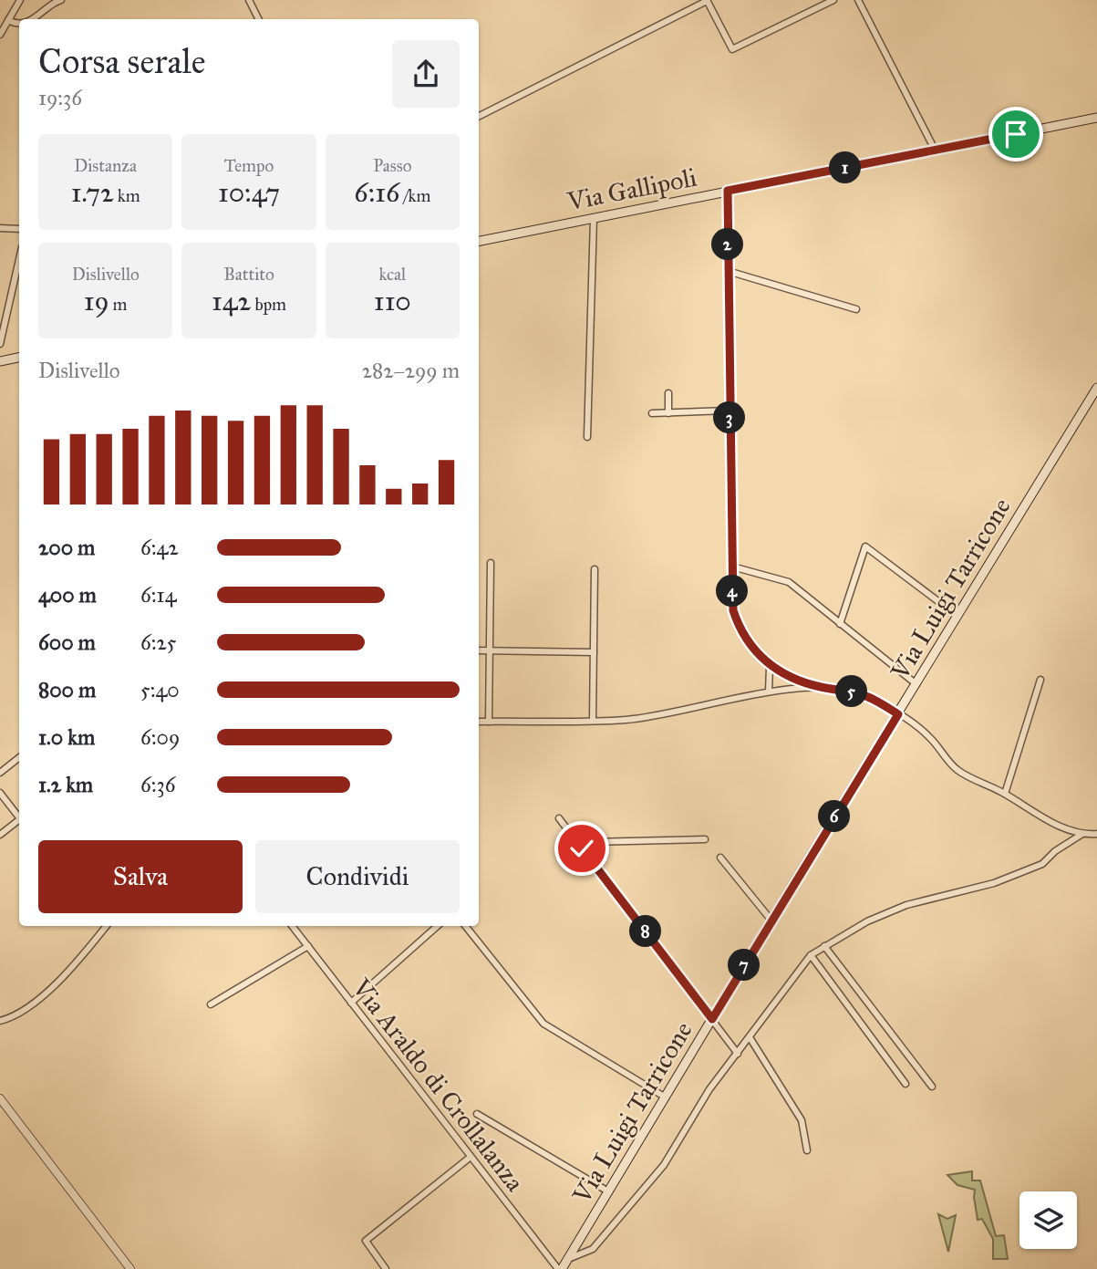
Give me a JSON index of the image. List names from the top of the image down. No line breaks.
{"streets":{"main road":["Via Gallipoli","Via Luigi Tarricone"],"street":["Via Araldo di Crollalanza"]},"crossings":[["Via Luigi Tarricone","Via Araldo di Crollalanza"]],"page":{"heading":["Corsa serale","19:36"],"stats":[["Distanza","1.72 km"],["Tempo","10:47"],["Passo","6:16 /km"],["Dislivello","19 m"],["Battito","142 bpm"],["kcal","110"]],"pins":["1","2","3","4","5","6","8","7"],"chart":["Dislivello","282–299 m"],"list":[{"name":"200 m","note":"6:42"},{"name":"400 m","note":"6:14"},{"name":"600 m","note":"6:25"},{"name":"800 m","note":"5:40"},{"name":"1.0 km","note":"6:09"},{"name":"1.2 km","note":"6:36"}],"buttons":["Salva","Condividi"]}}
